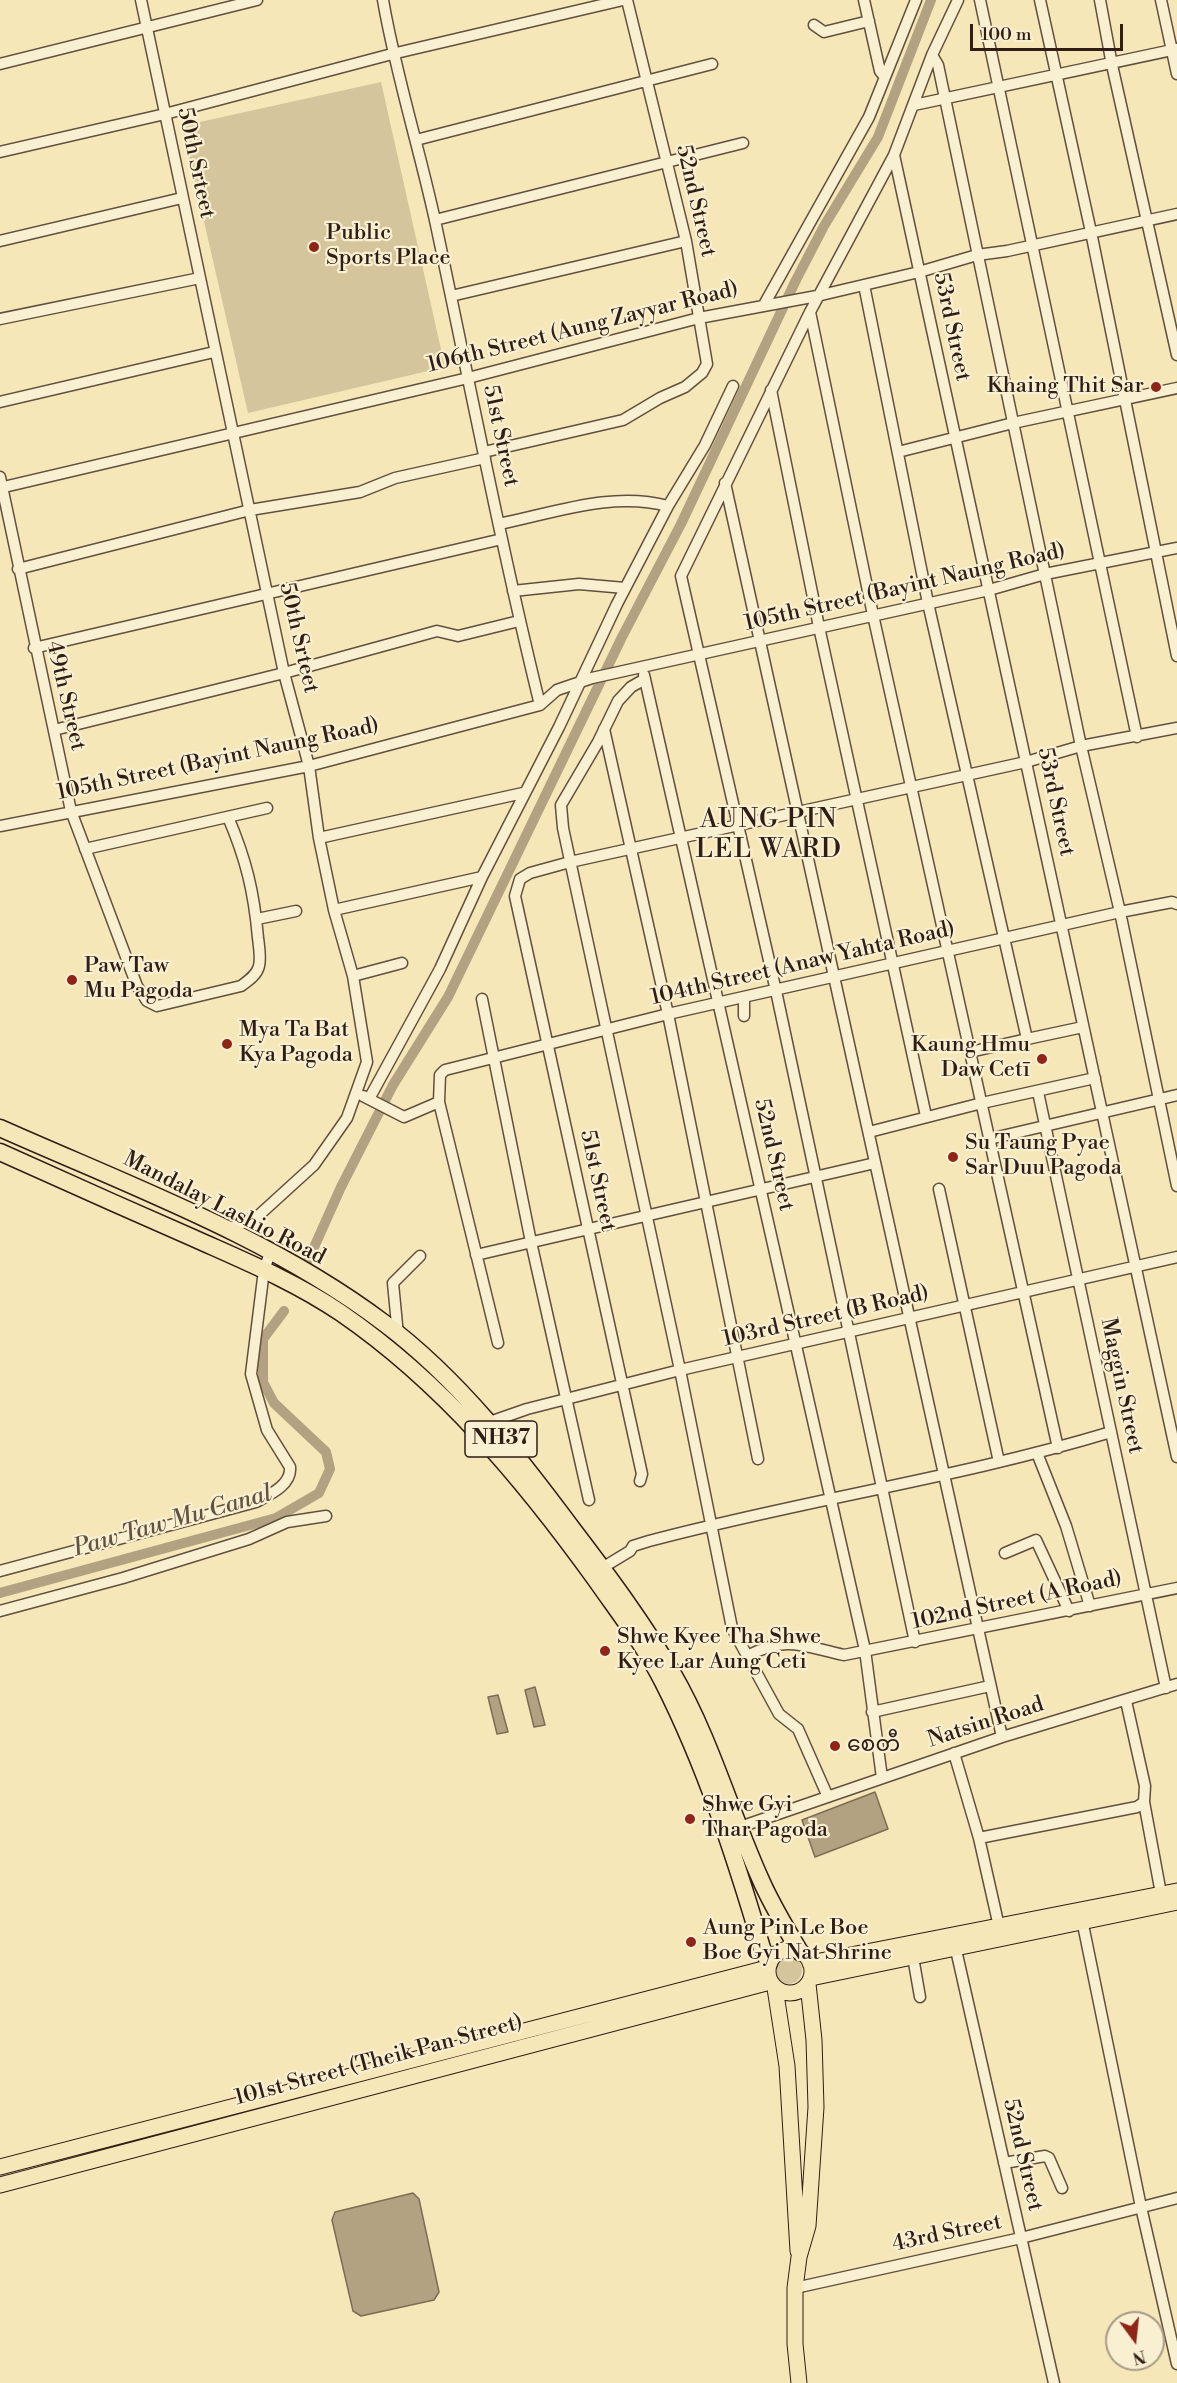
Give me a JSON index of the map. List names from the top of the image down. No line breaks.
{"streets":{"highway":["Mandalay Lashio Road","NH37"],"main road":["101st Street (Theik Pan Street)"],"street":["50th Srteet","52nd Street","53rd Street","106th Street (Aung Zayyar Road)","51st Street","105th Street (Bayint Naung Road)","49th Street","104th Street (Anaw Yahta Road)","103rd Street (B Road)","Maggin Street","102nd Street (A Road)","Natsin Road","43rd Street"]},"crossings":[["50th Srteet","106th Street (Aung Zayyar Road)"],["50th Srteet","105th Street (Bayint Naung Road)"],["50th Srteet","Mandalay Lashio Road"],["52nd Street","106th Street (Aung Zayyar Road)"],["52nd Street","51st Street"],["52nd Street","105th Street (Bayint Naung Road)"],["52nd Street","104th Street (Anaw Yahta Road)"],["52nd Street","103rd Street (B Road)"],["52nd Street","102nd Street (A Road)"],["52nd Street","Natsin Road"],["52nd Street","43rd Street"],["53rd Street","106th Street (Aung Zayyar Road)"],["53rd Street","105th Street (Bayint Naung Road)"],["53rd Street","104th Street (Anaw Yahta Road)"],["53rd Street","103rd Street (B Road)"],["106th Street (Aung Zayyar Road)","51st Street"],["106th Street (Aung Zayyar Road)","49th Street"],["51st Street","105th Street (Bayint Naung Road)"],["51st Street","104th Street (Anaw Yahta Road)"],["51st Street","103rd Street (B Road)"],["105th Street (Bayint Naung Road)","49th Street"],["Mandalay Lashio Road","103rd Street (B Road)"],["Mandalay Lashio Road","NH37"],["Mandalay Lashio Road","Natsin Road"],["103rd Street (B Road)","Maggin Street"],["103rd Street (B Road)","NH37"],["Maggin Street","102nd Street (A Road)"],["Maggin Street","Natsin Road"],["NH37","101st Street (Theik Pan Street)"]],"districts":["AUNG PIN LEL WARD"],"water":["Paw Taw Mu Canal"],"places":["Public Sports Place","Khaing Thit Sar","Paw Taw Mu Pagoda","Mya Ta Bat Kya Pagoda","Kaung Hmu Daw Cetī","Su Taung Pyae Sar Duu Pagoda","Shwe Kyee Tha Shwe Kyee Lar Aung Ceti","စေတီ","Shwe Gyi Thar Pagoda","Aung Pin Le Boe Boe Gyi Nat Shrine"],"scale_bar":"100 m","north":"bottom"}
